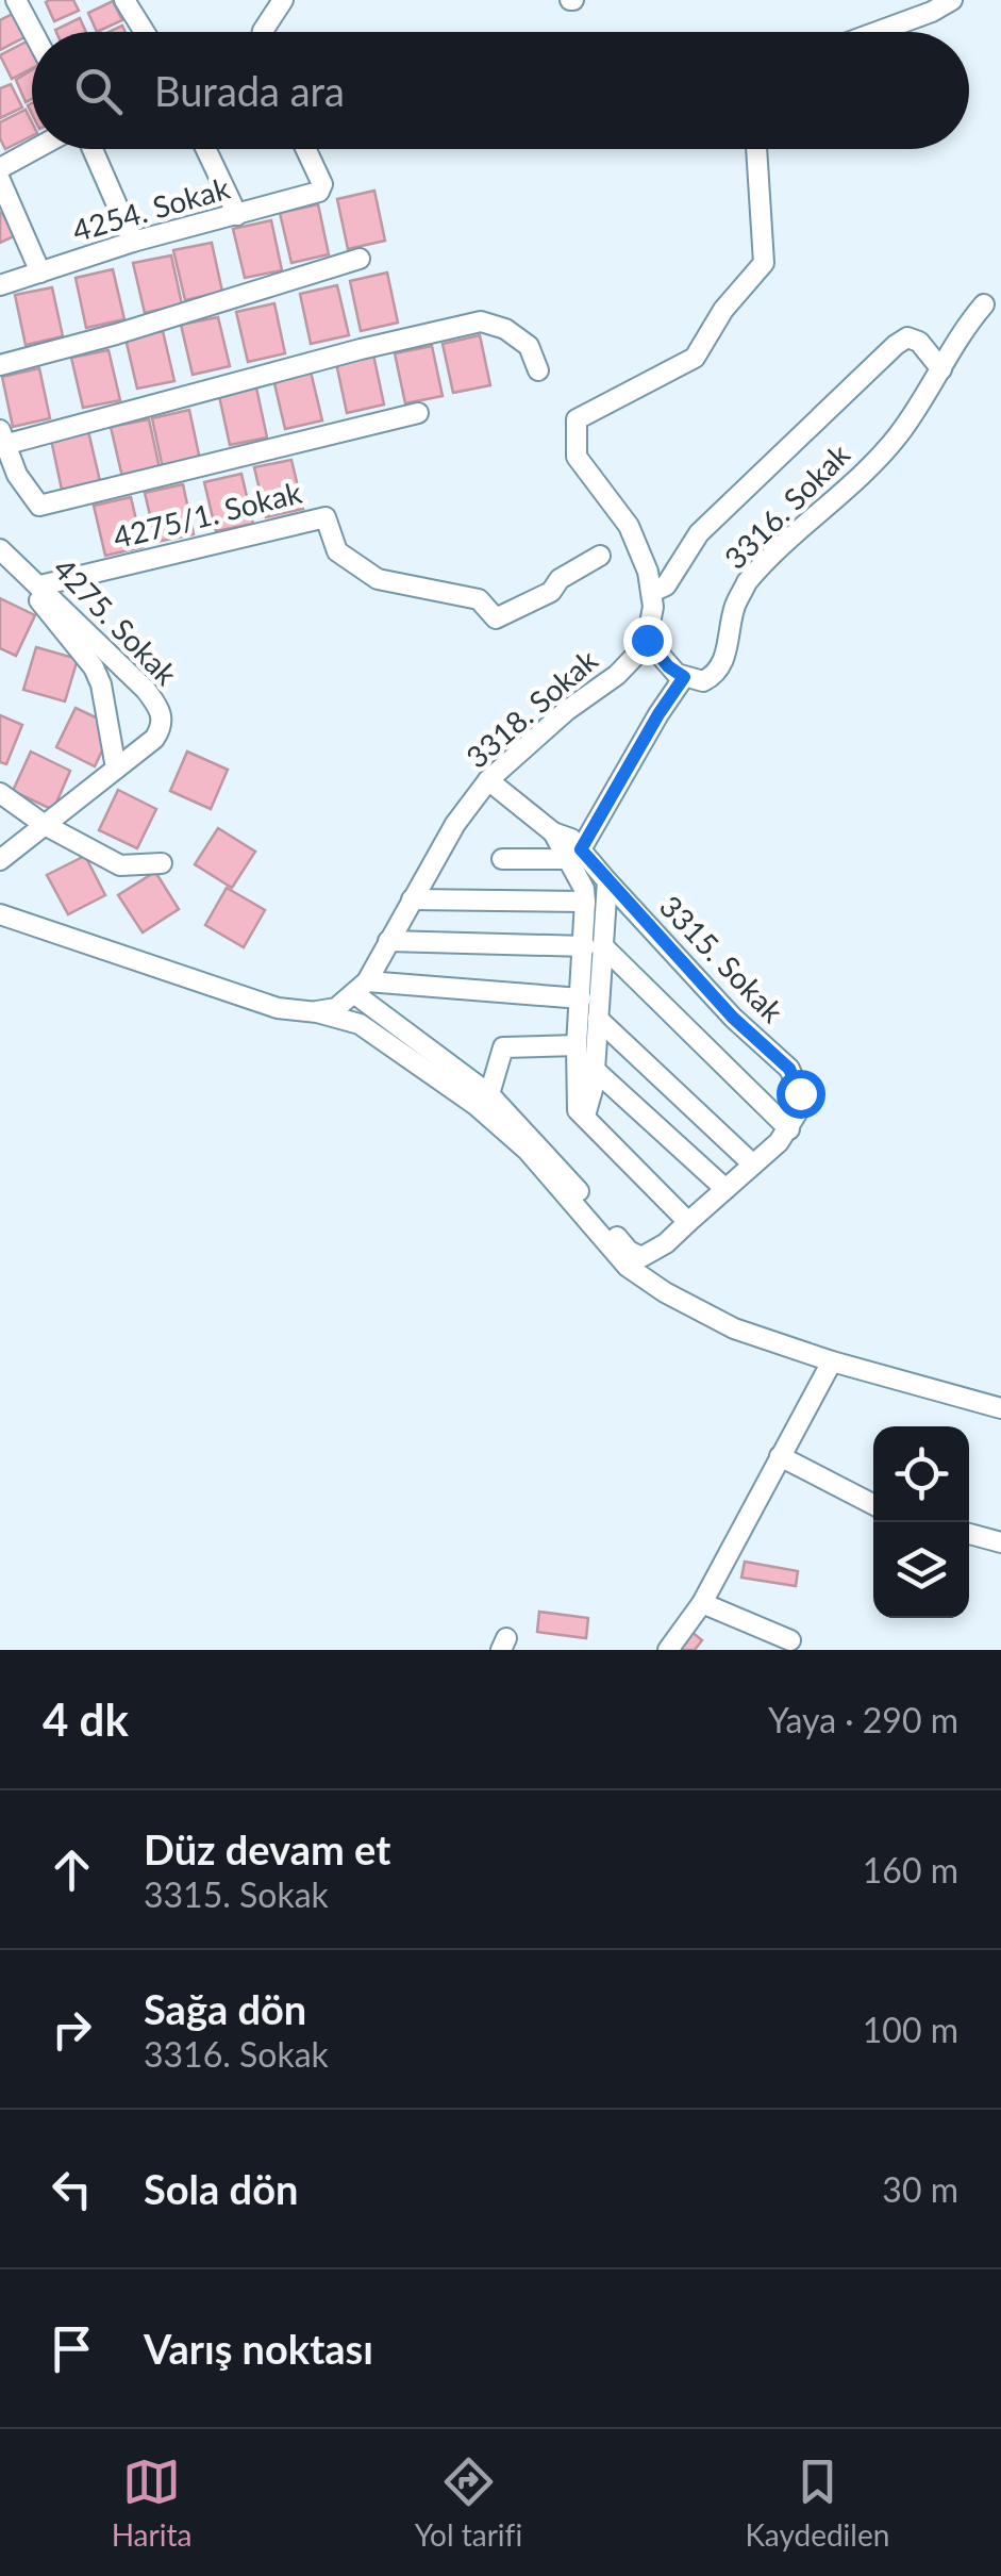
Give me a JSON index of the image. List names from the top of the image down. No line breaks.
{"streets":{"street":["4254. Sokak","3316. Sokak","4275/1. Sokak","4275. Sokak","3318. Sokak","3315. Sokak"]},"crossings":[["3316. Sokak","3315. Sokak"],["4275/1. Sokak","4275. Sokak"],["3318. Sokak","3315. Sokak"]],"page":{"search":"Burada ara","heading":["4 dk","Yaya · 290 m"],"list":[["Düz devam et","3315. Sokak","160 m"],["Sağa dön","3316. Sokak","100 m"],["Sola dön","30 m"],"Varış noktası"],"nav":["Harita","Yol tarifi","Kaydedilen"]}}
